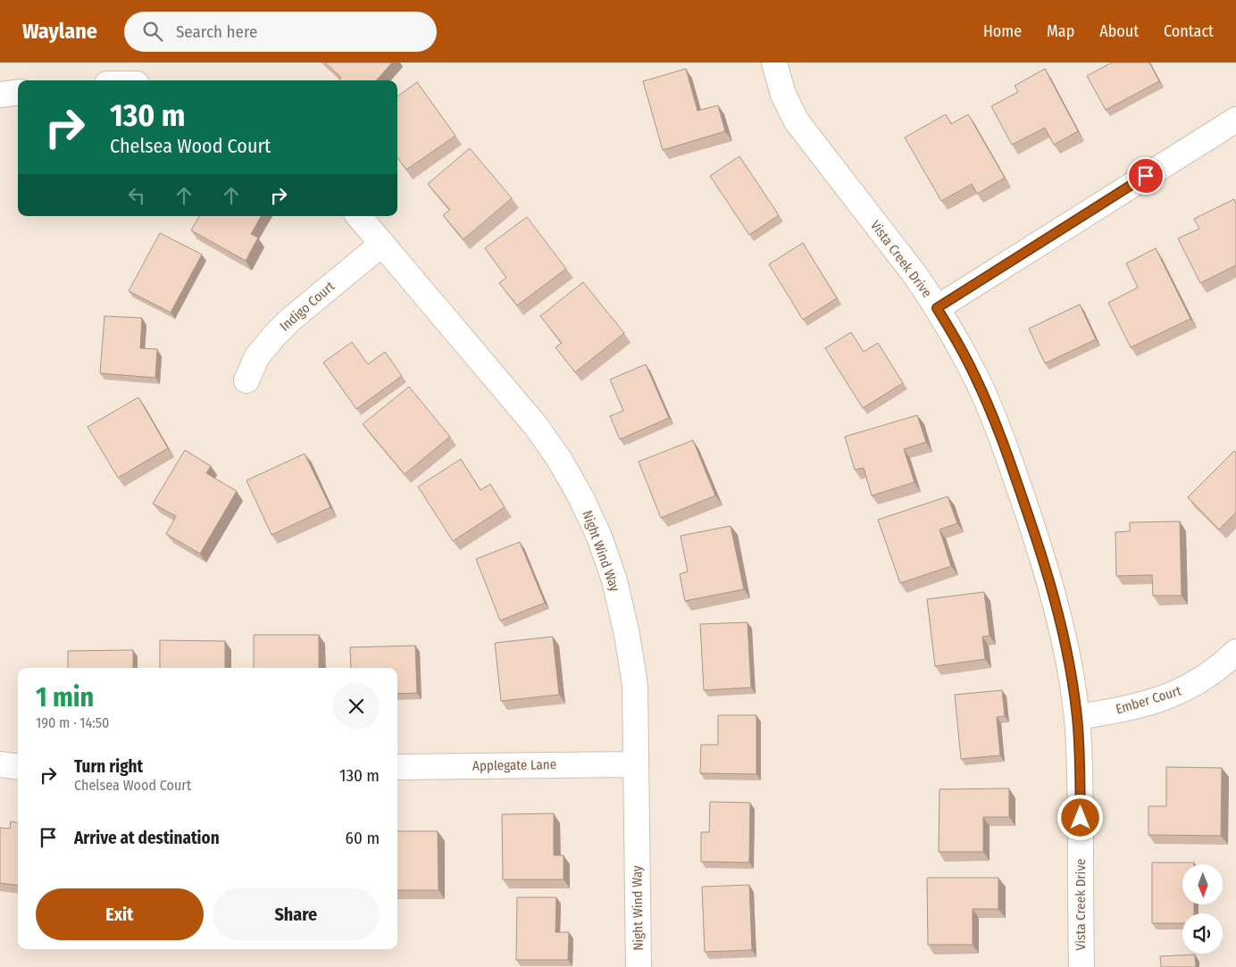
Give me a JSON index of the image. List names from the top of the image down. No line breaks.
{"streets":{"street":["Vista Creek Drive","Indigo Court","Night Wind Way","Ember Court","Applegate Lane"]},"crossings":[["Vista Creek Drive","Ember Court"],["Indigo Court","Night Wind Way"],["Night Wind Way","Applegate Lane"]],"north":"bottom","page":{"header":"Waylane","search":"Search here","nav":["Home","Map","About","Contact"],"turn":["130 m","Chelsea Wood Court"],"heading":["1 min","190 m · 14:50"],"list":[{"name":"Turn right","note":"Chelsea Wood Court","value":"130 m"},{"name":"Arrive at destination","value":"60 m"}],"buttons":["Exit","Share"]}}
